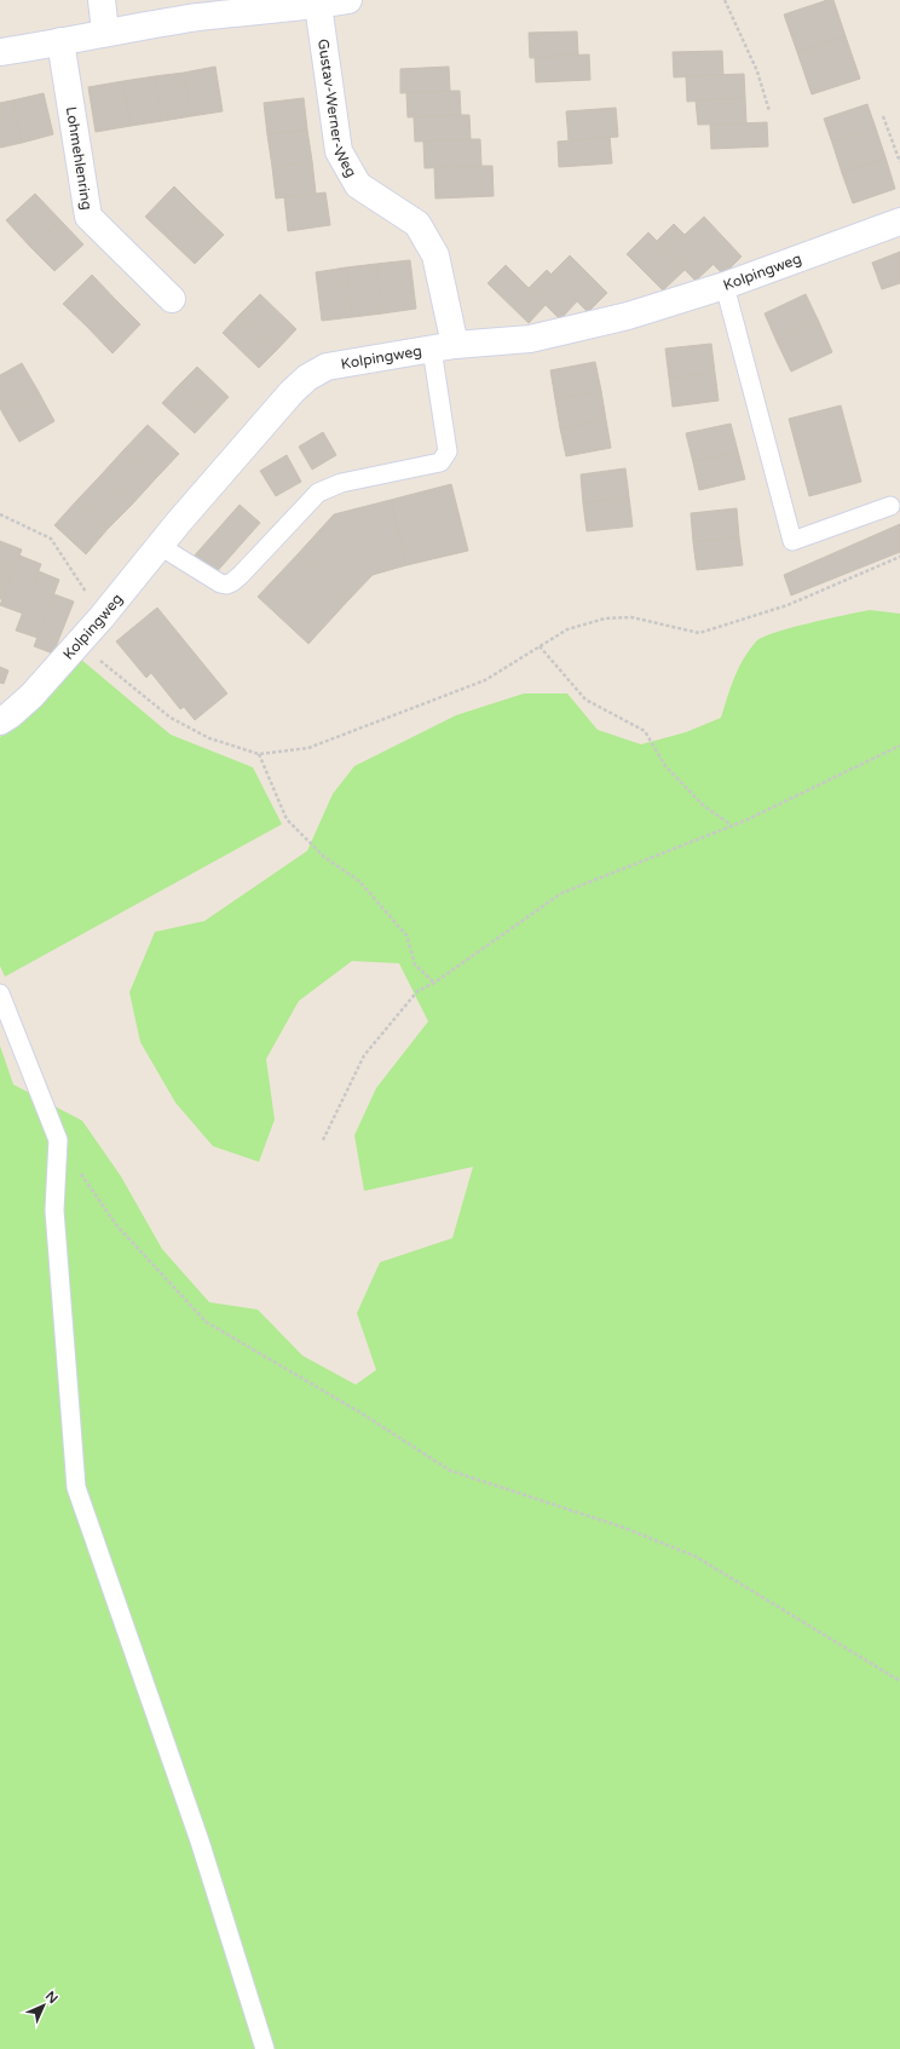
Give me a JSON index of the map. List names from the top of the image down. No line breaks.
{"streets":{"street":["Gustav-Werner-Weg","Lohmehlenring","Kolpingweg"]},"crossings":[["Gustav-Werner-Weg","Kolpingweg"]],"north":"top right"}
